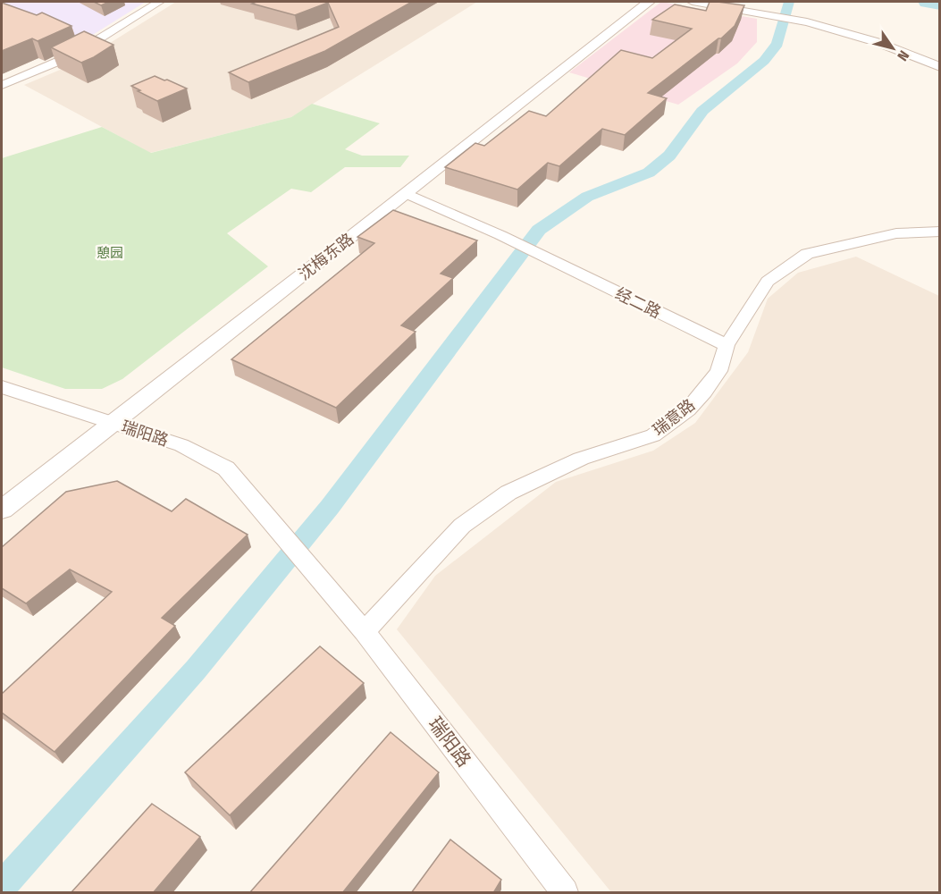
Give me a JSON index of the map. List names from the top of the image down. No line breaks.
{"streets":{"street":["沈梅东路","经二路","瑞意路","瑞阳路"]},"crossings":[["沈梅东路","经二路"],["沈梅东路","瑞阳路"],["经二路","瑞意路"],["瑞意路","瑞阳路"]],"parks":["憩园"],"north":"bottom right"}
